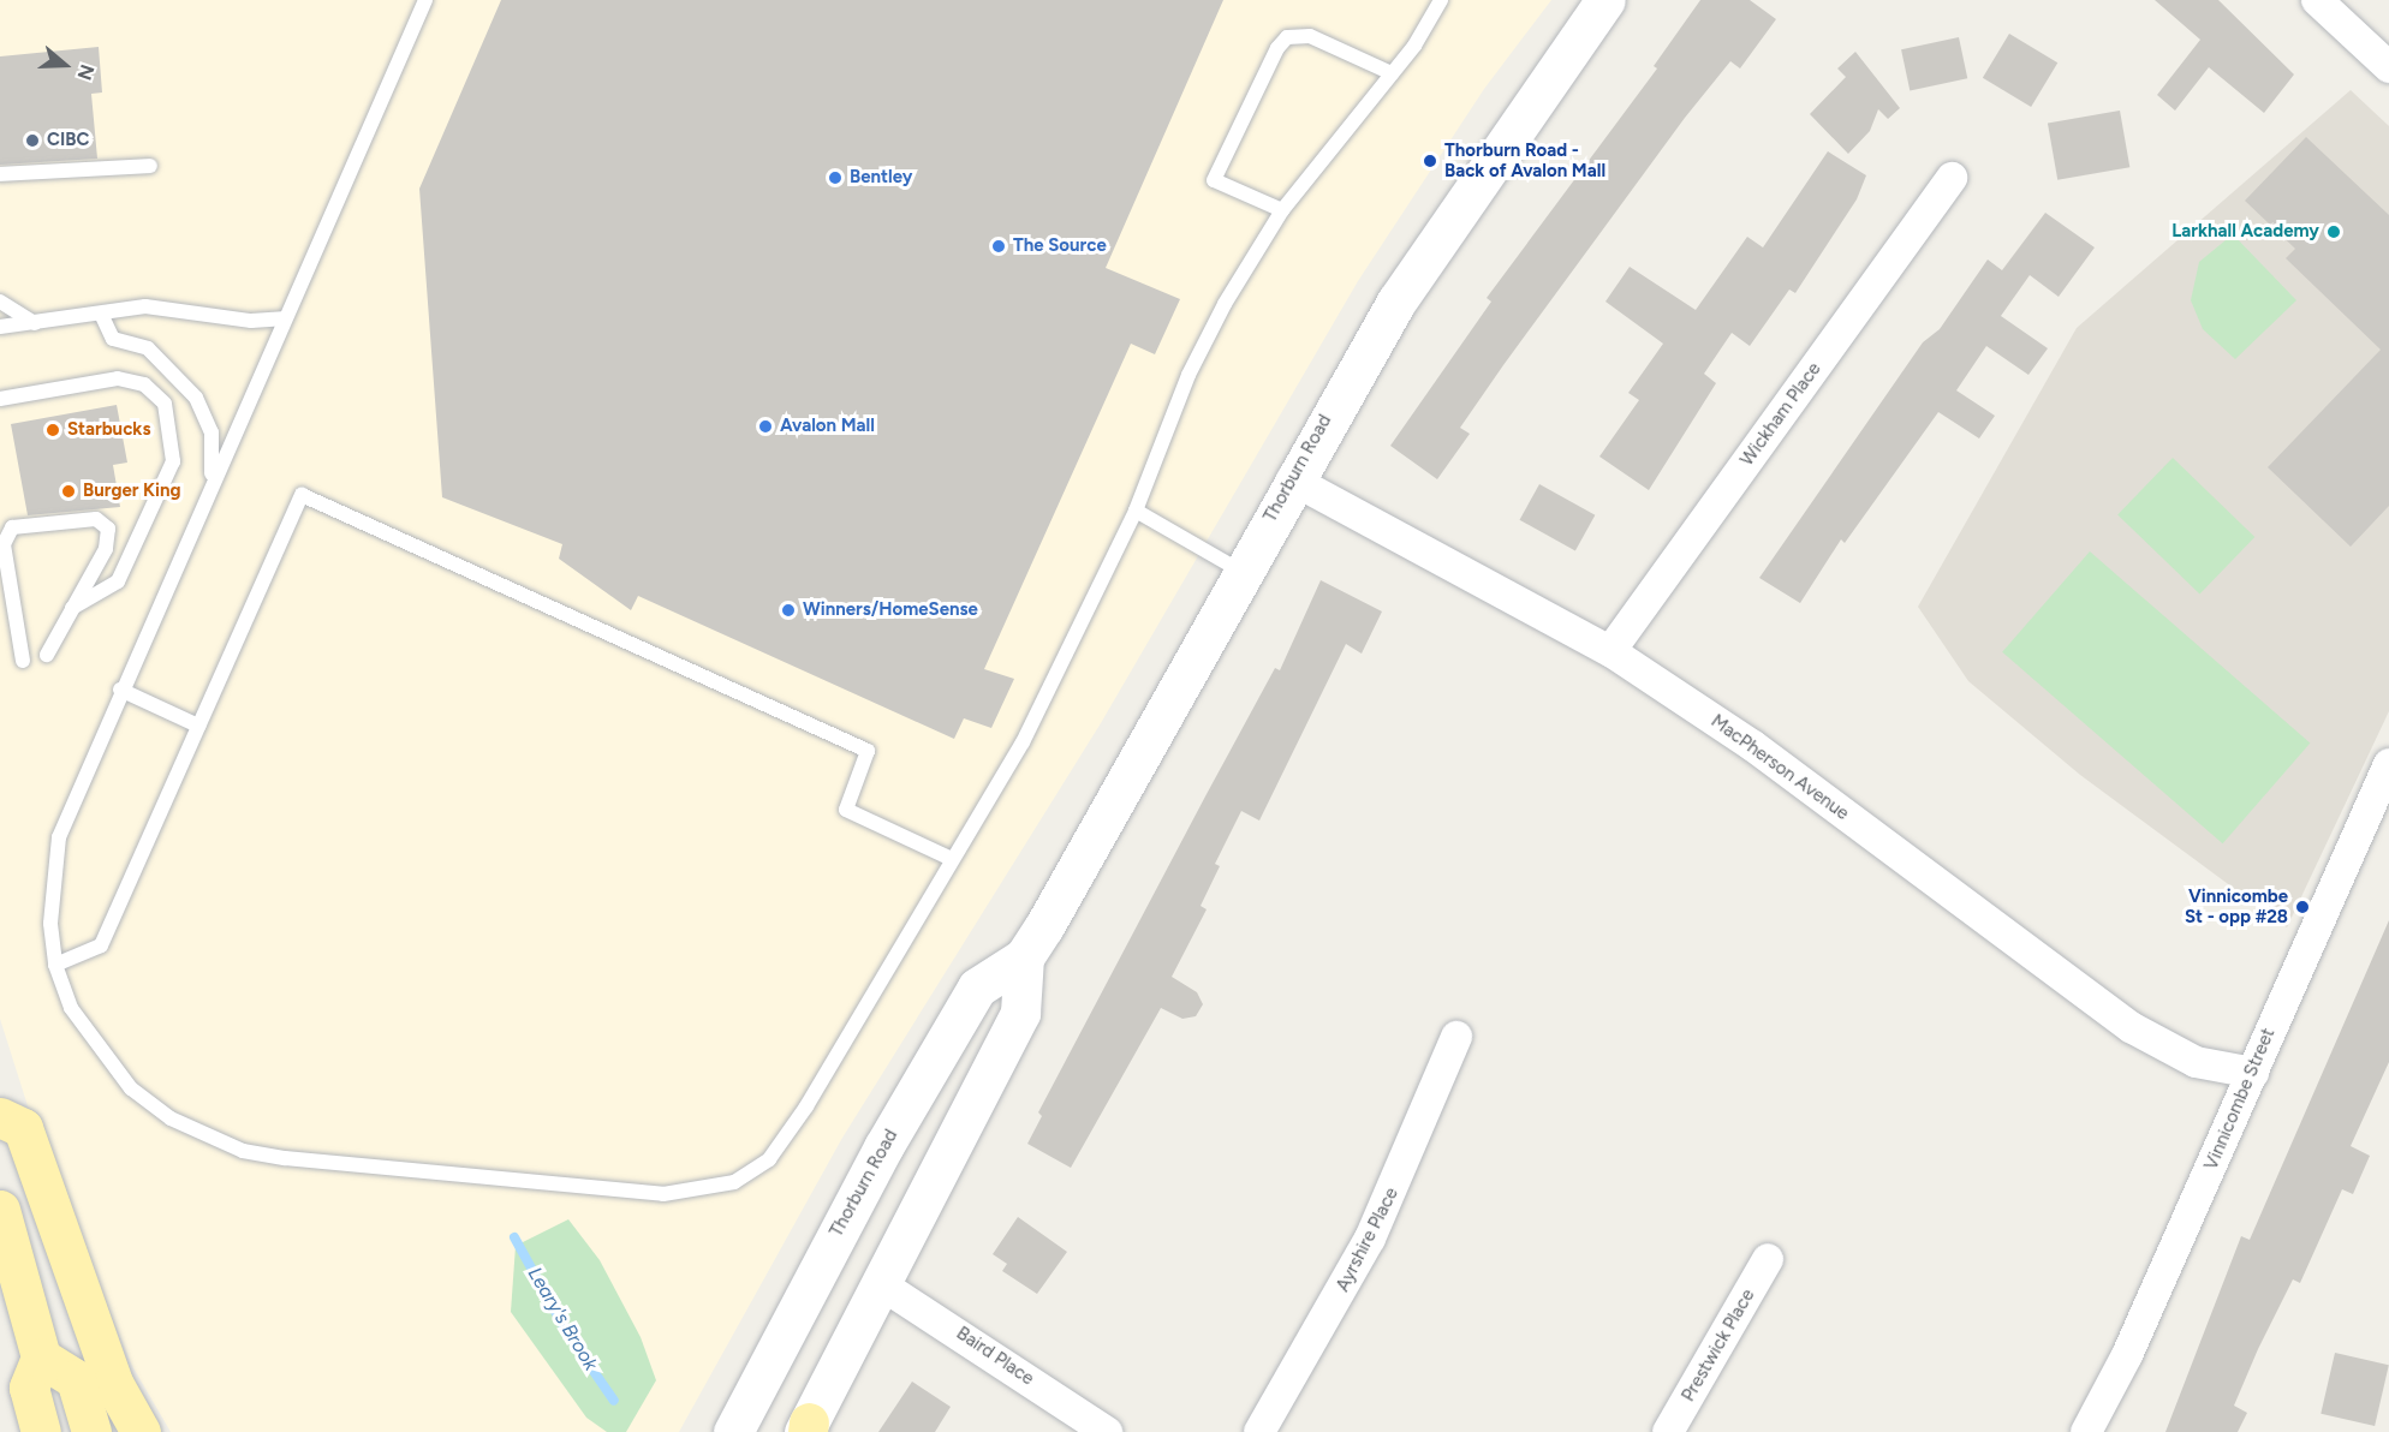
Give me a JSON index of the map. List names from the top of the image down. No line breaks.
{"streets":{"main road":["Thorburn Road"],"street":["Wickham Place","MacPherson Avenue","Vinnicombe Street","Ayrshire Place","Prestwick Place","Baird Place"]},"crossings":[["Wickham Place","MacPherson Avenue"],["Thorburn Road","MacPherson Avenue"],["Thorburn Road","Baird Place"],["MacPherson Avenue","Vinnicombe Street"]],"water":["Leary's Brook"],"places":["CIBC","Thorburn Road - Back of Avalon Mall","Bentley","Larkhall Academy","The Source","Avalon Mall","Starbucks","Burger King","Winners/HomeSense","Vinnicombe St - opp #28"],"north":"right"}
